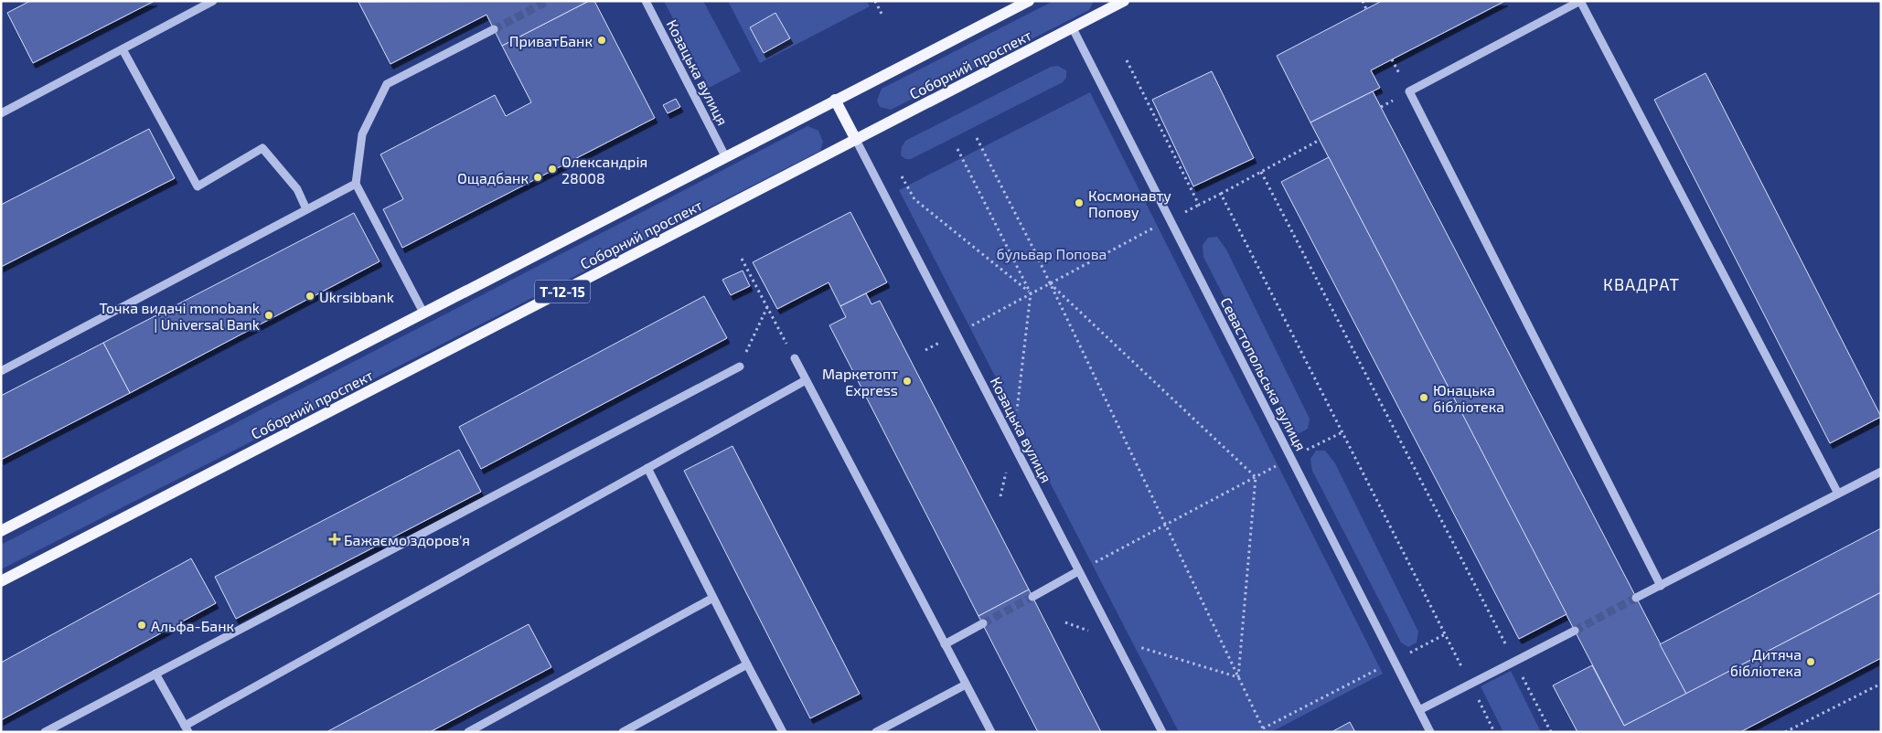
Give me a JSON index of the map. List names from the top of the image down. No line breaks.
{"streets":{"main road":["Соборний проспект","Т-12-15"],"street":["Козацька вулиця","Севастопольська вулиця"]},"crossings":[["Соборний проспект","Козацька вулиця"],["Соборний проспект","Севастопольська вулиця"]],"districts":["КВАДРАТ"],"parks":["бульвар Попова"],"places":{"other":["ПриватБанк","Олександрія 28008","Ощадбанк","Космонавту Попову","Ukrsibbank","Точка видачі monobank | Universal Bank","Маркетопт Express","Юнацька бібліотека","Альфа-Банк","Дитяча бібліотека"],"health":["Бажаємо здоров'я"]}}
